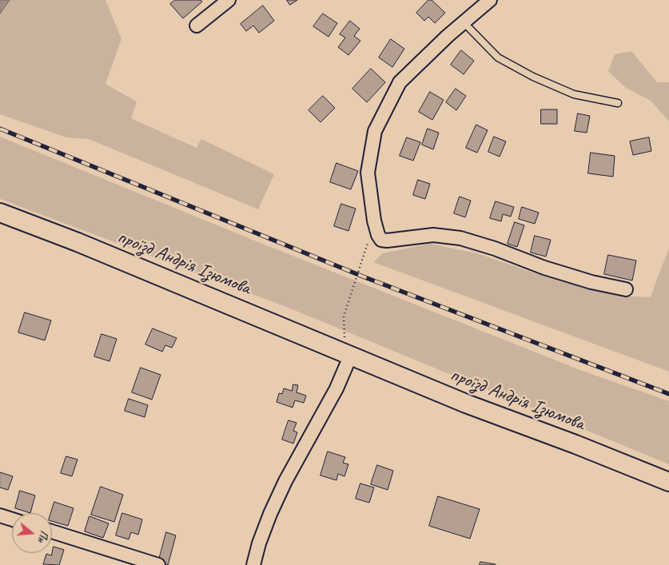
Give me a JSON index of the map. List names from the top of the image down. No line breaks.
{"streets":{"street":["проїзд Андрія Ізюмова"]},"north":"right"}
